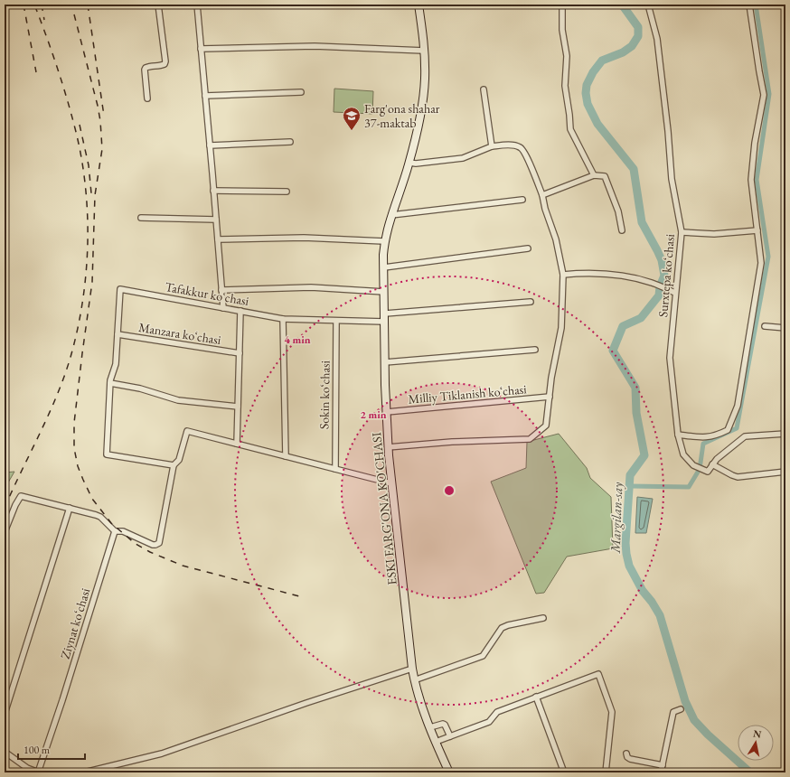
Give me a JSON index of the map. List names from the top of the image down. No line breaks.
{"streets":{"main road":["ESKI FARG'ONA KO'CHASI"],"street":["Surxtepa koʻchasi","Tafakkur koʻchasi","Manzara koʻchasi","Milliy Tiklanish koʻchasi","Sokin koʻchasi","Ziynat koʻchasi"]},"crossings":[["Tafakkur koʻchasi","Manzara koʻchasi"],["Tafakkur koʻchasi","Sokin koʻchasi"],["Tafakkur koʻchasi","ESKI FARG'ONA KO'CHASI"],["Milliy Tiklanish koʻchasi","ESKI FARG'ONA KO'CHASI"]],"water":["Margilan-say"],"places":{"school or university":["Farg'ona shahar 37-maktab"]},"scale_bar":"100 m","north":"top","rings":["4 min","2 min"]}
